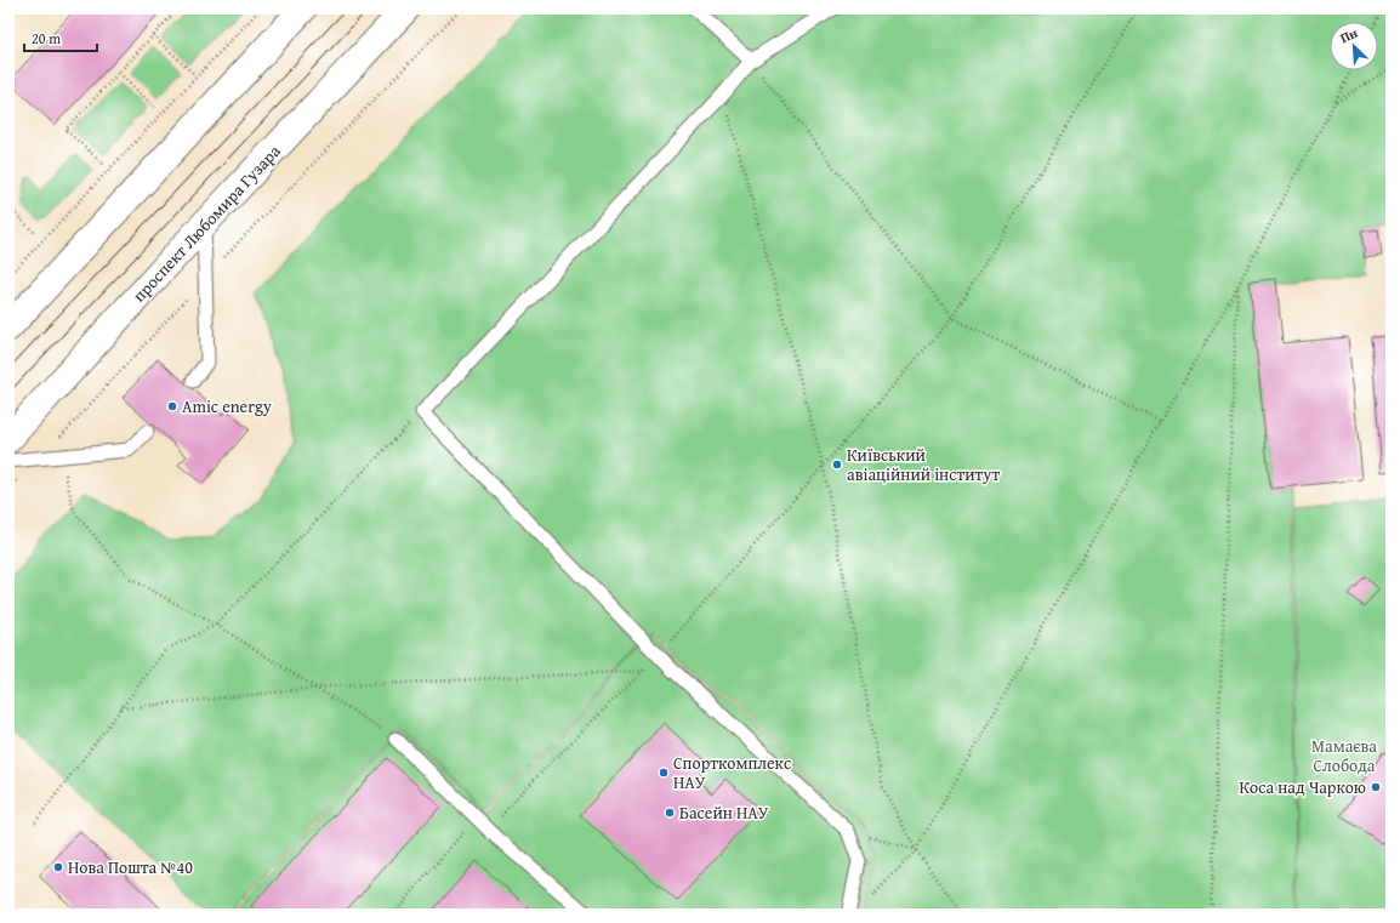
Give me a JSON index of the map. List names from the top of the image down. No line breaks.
{"streets":{"main road":["проспект Любомира Гузара"]},"parks":["Мамаєва Слобода"],"places":["Amic energy","Київський авіаційний інститут","Спорткомплекс НАУ","Коса над Чаркою","Басейн НАУ","Нова Пошта №40"],"scale_bar":"20 m","north":"top left"}
